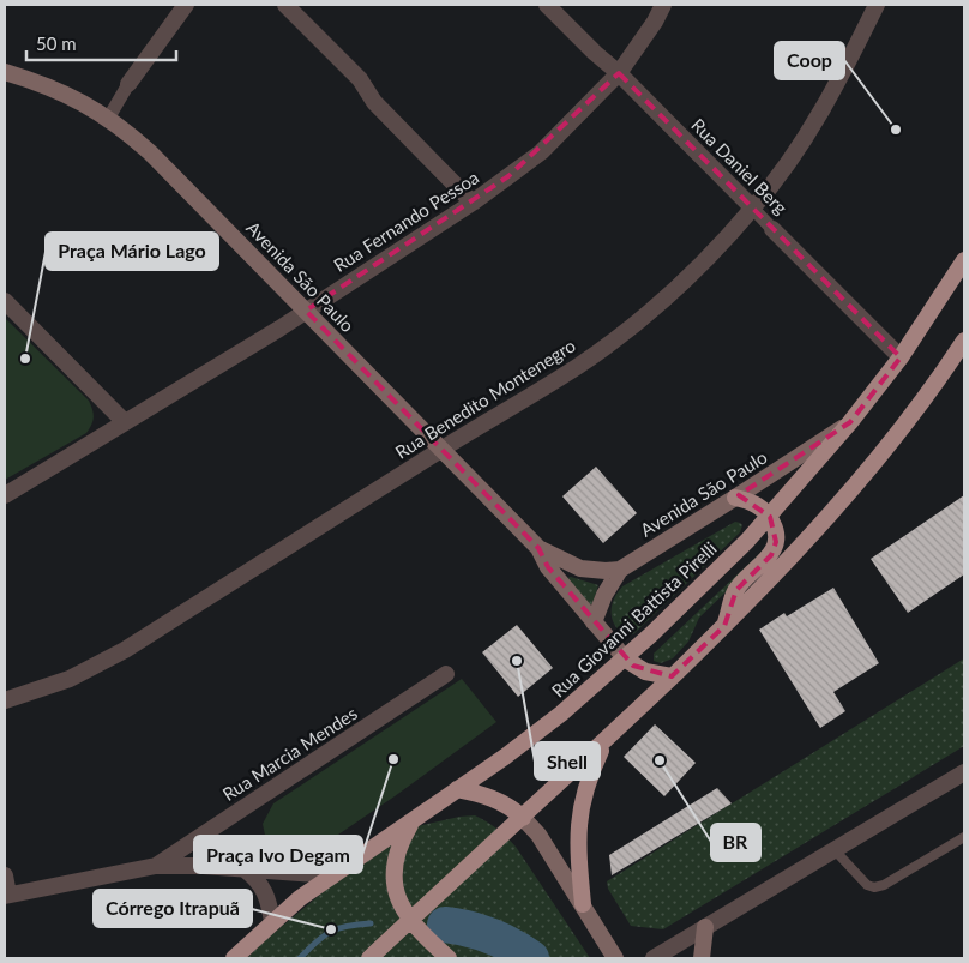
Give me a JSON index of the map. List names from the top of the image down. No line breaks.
{"streets":{"highway":["Rua Giovanni Battista Pirelli"],"main road":["Avenida São Paulo"],"street":["Rua Daniel Berg","Rua Fernando Pessoa","Rua Benedito Montenegro","Rua Marcia Mendes"]},"crossings":[["Rua Daniel Berg","Rua Fernando Pessoa"],["Rua Daniel Berg","Rua Benedito Montenegro"],["Rua Daniel Berg","Rua Giovanni Battista Pirelli"],["Rua Fernando Pessoa","Avenida São Paulo"],["Avenida São Paulo","Rua Benedito Montenegro"],["Avenida São Paulo","Rua Giovanni Battista Pirelli"]],"places":["Coop","Praça Mário Lago","Shell","Praça Ivo Degam","BR","Córrego Itrapuã"],"scale_bar":"50 m"}
